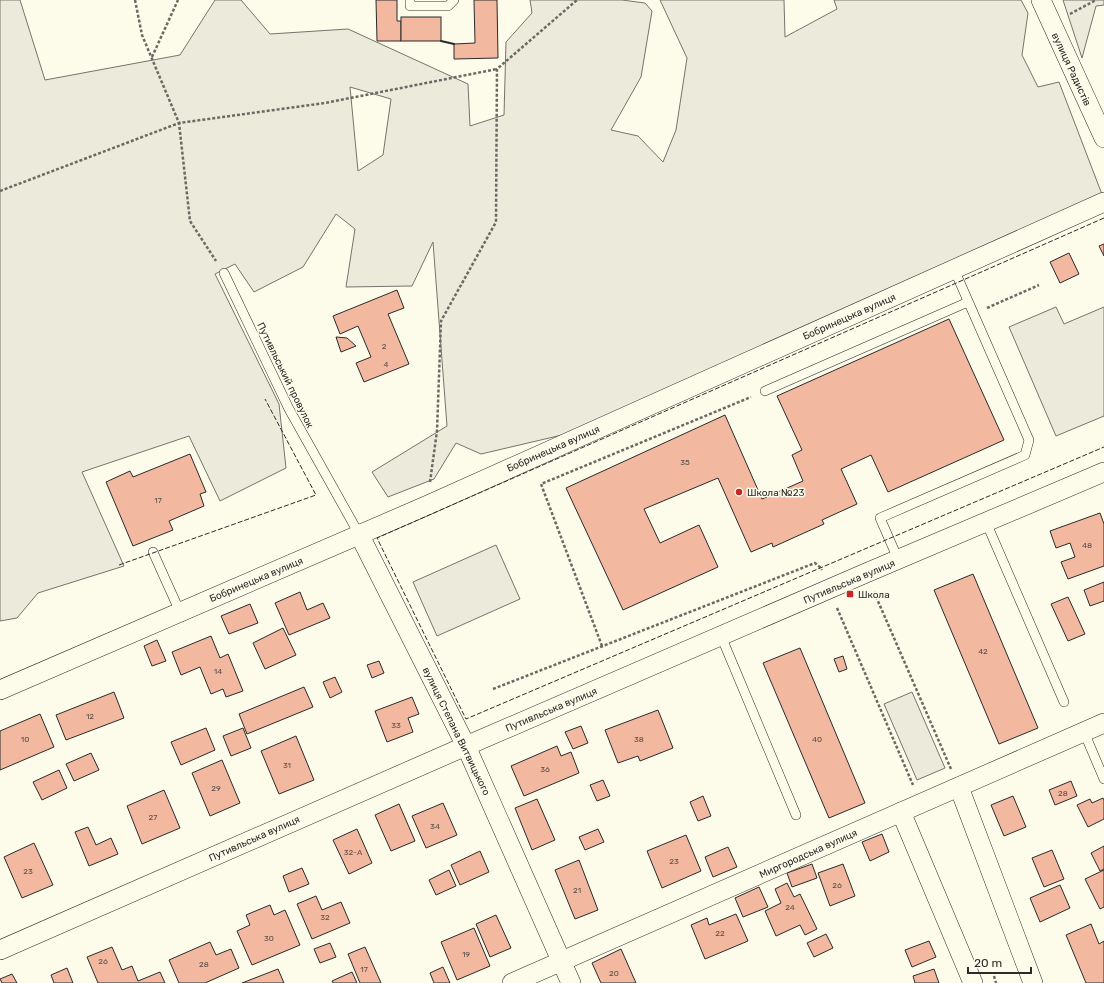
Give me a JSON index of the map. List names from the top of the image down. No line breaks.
{"streets":{"street":["вулиця Радистів","Бобринецька вулиця","Путивльська вулиця","вулиця Степана Витвицького","Миргородська вулиця"],"lane":["Путивльський провулок"]},"crossings":[["Бобринецька вулиця","вулиця Степана Витвицького"],["Путивльський провулок","вулиця Степана Витвицького"],["Путивльська вулиця","вулиця Степана Витвицького"],["вулиця Степана Витвицького","Миргородська вулиця"]],"places":{"other":["Школа №23"],"transit":["Школа"]},"house_numbers":["2","4","35","17","48","42","14","12","33","10","38","40","31","36","29","28","27","34","32-А","23","23","26","21","24","32","22","30","19","26","28","17","20"],"scale_bar":"20 m"}
